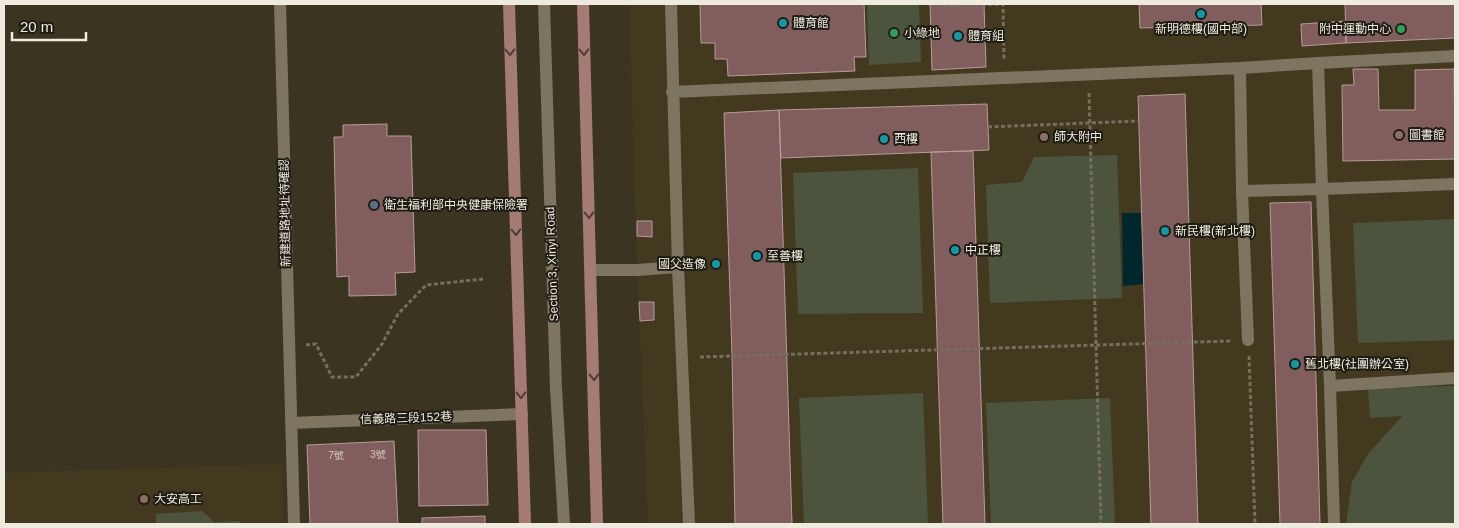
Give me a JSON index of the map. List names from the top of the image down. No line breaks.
{"streets":{"street":["新建道路地址待確認","Section 3, Xinyi Road","信義路三段152巷"]},"crossings":[["新建道路地址待確認","信義路三段152巷"]],"places":["新明德樓(國中部)","體育館","附中運動中心","小綠地","體育組","圖書館","師大附中","西樓","衛生福利部中央健康保險署","新民樓(新北樓)","中正樓","至善樓","國父造像","舊北樓(社團辦公室)","大安高工"],"house_numbers":["3號","7號"],"scale_bar":"20 m"}
